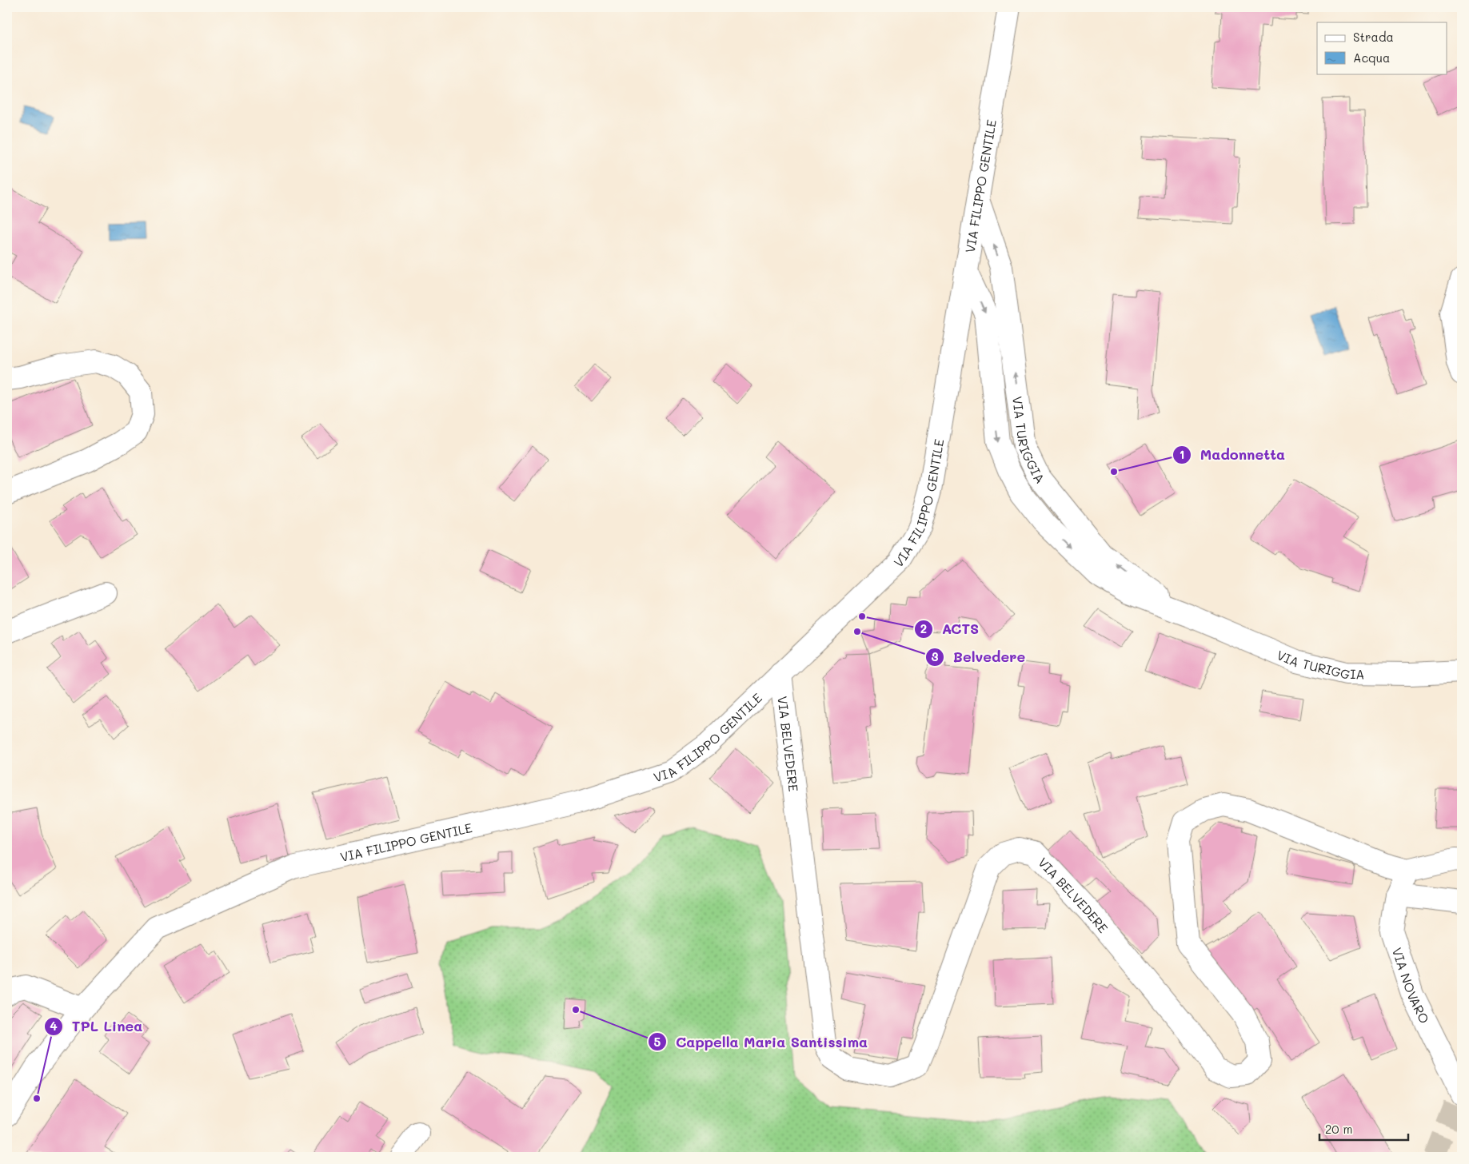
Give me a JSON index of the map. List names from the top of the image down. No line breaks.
{"streets":{"street":["VIA FILIPPO GENTILE","VIA TURIGGIA","VIA BELVEDERE","VIA NOVARO"]},"crossings":[["VIA FILIPPO GENTILE","VIA TURIGGIA"],["VIA FILIPPO GENTILE","VIA BELVEDERE"],["VIA BELVEDERE","VIA NOVARO"]],"places":["Madonnetta","ACTS","Belvedere","Cappella Maria Santissima","TPL Linea"],"legend":["Strada","Acqua"],"scale_bar":"20 m"}
